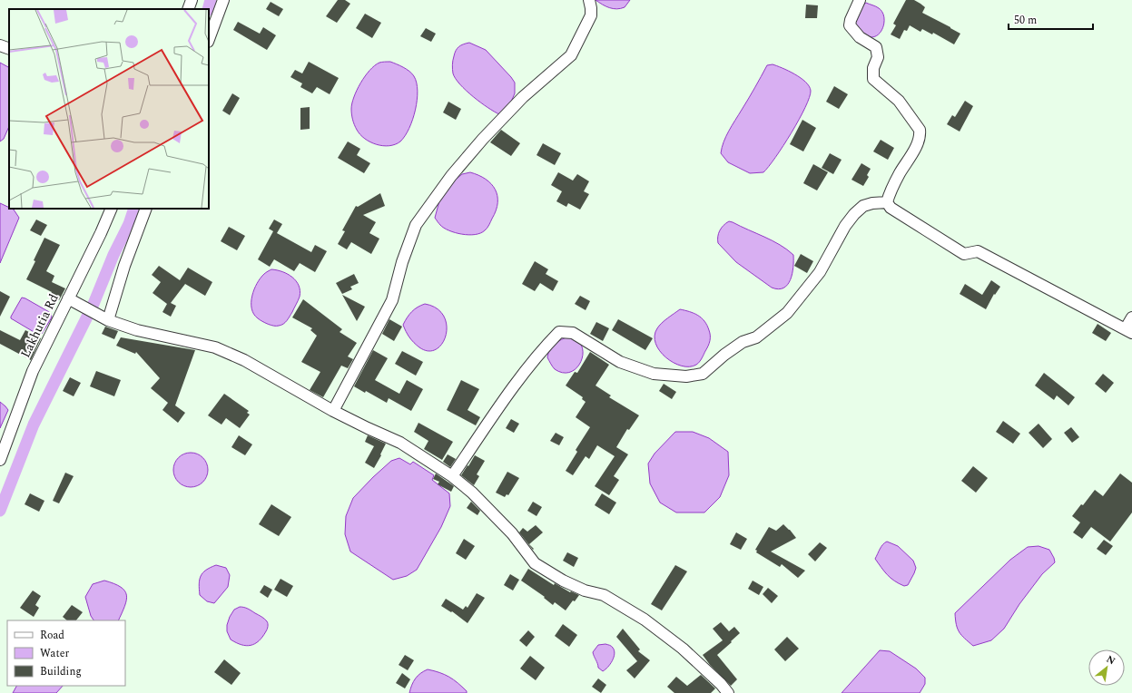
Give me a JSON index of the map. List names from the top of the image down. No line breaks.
{"streets":{"street":["Lakhutia Rd"]},"legend":["Road","Water","Building"],"scale_bar":"50 m","north":"top right"}
